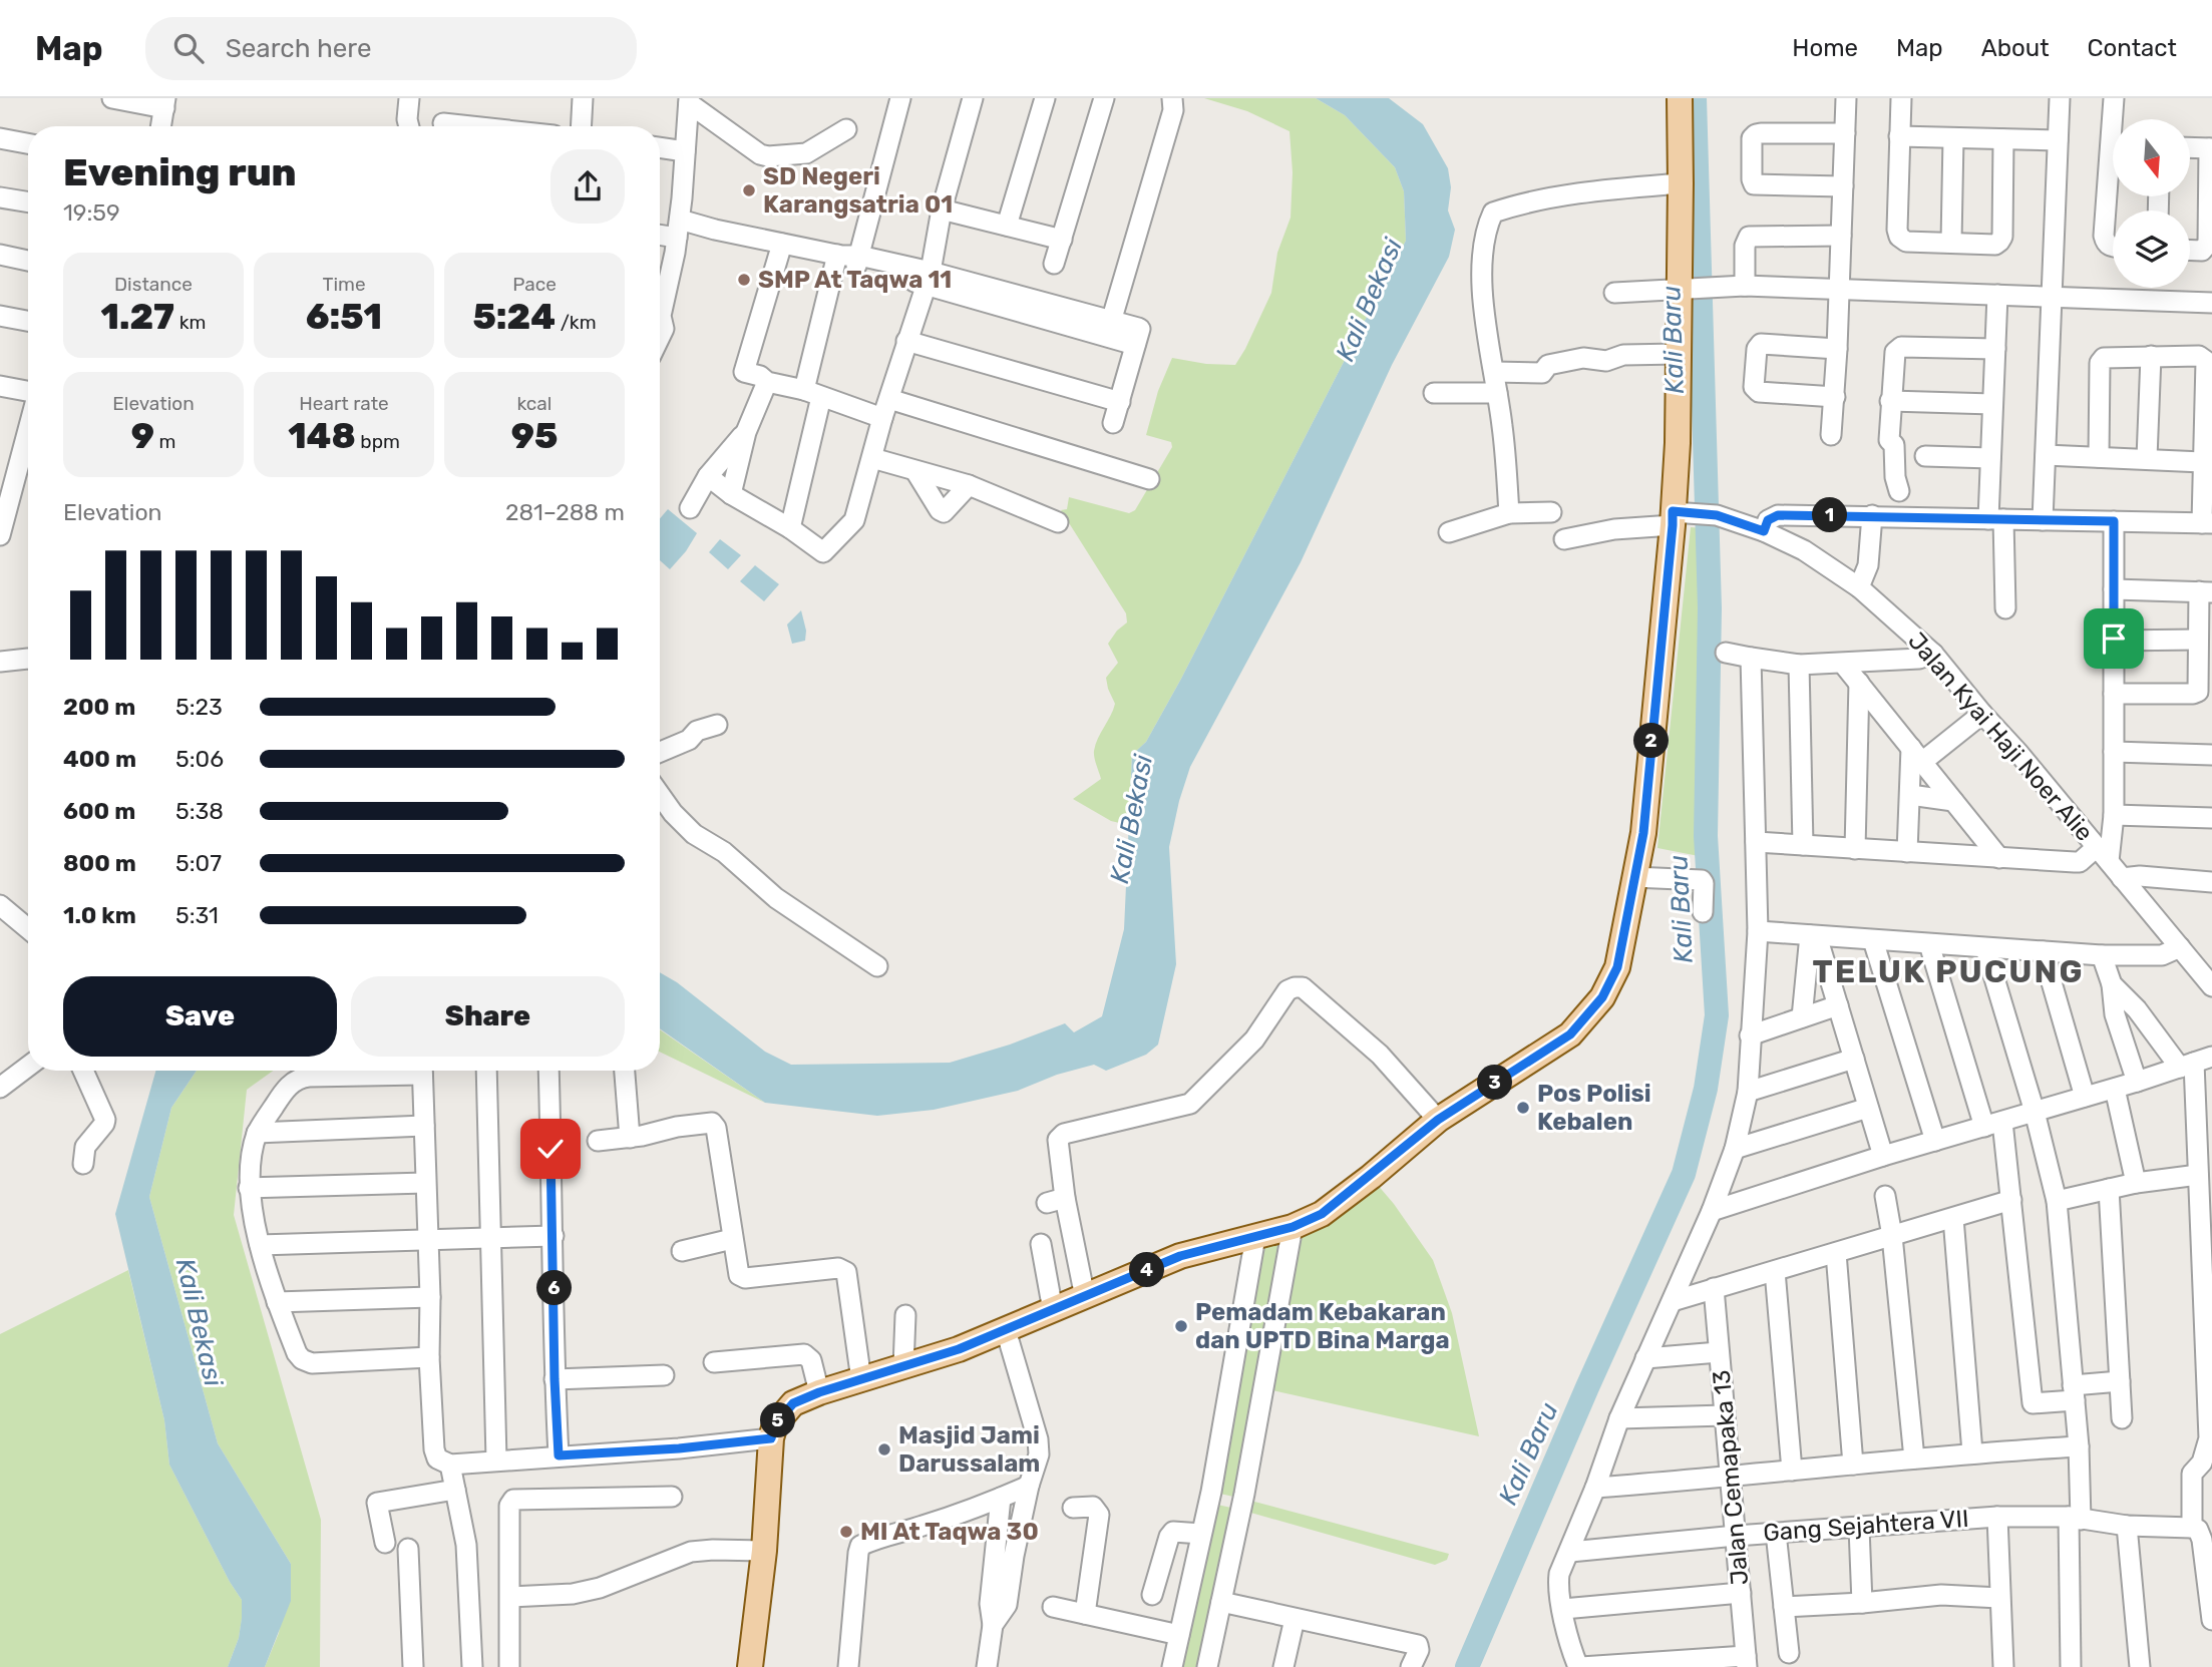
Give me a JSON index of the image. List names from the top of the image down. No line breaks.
{"streets":{"street":["Jalan Kyai Haji Noer Alie","Jalan Cemapaka 13","Gang Sejahtera VII"]},"crossings":[["Jalan Cemapaka 13","Gang Sejahtera VII"]],"districts":["TELUK PUCUNG"],"water":["Kali Bekasi","Kali Baru"],"places":["SD Negeri Karangsatria 01","SMP At Taqwa 11","Pos Polisi Kebalen","Pemadam Kebakaran dan UPTD Bina Marga","Masjid Jami Darussalam","MI At Taqwa 30"],"north":"bottom","page":{"header":"Map","search":"Search here","nav":["Home","Map","About","Contact"],"heading":["Evening run","19:59"],"stats":[["Distance","1.27 km"],["Time","6:51"],["Pace","5:24 /km"],["Elevation","9 m"],["Heart rate","148 bpm"],["kcal","95"]],"chart":["Elevation","281–288 m"],"pins":["1","2","3","4","6","5"],"list":[{"name":"200 m","note":"5:23"},{"name":"400 m","note":"5:06"},{"name":"600 m","note":"5:38"},{"name":"800 m","note":"5:07"},{"name":"1.0 km","note":"5:31"}],"buttons":["Save","Share"]}}
